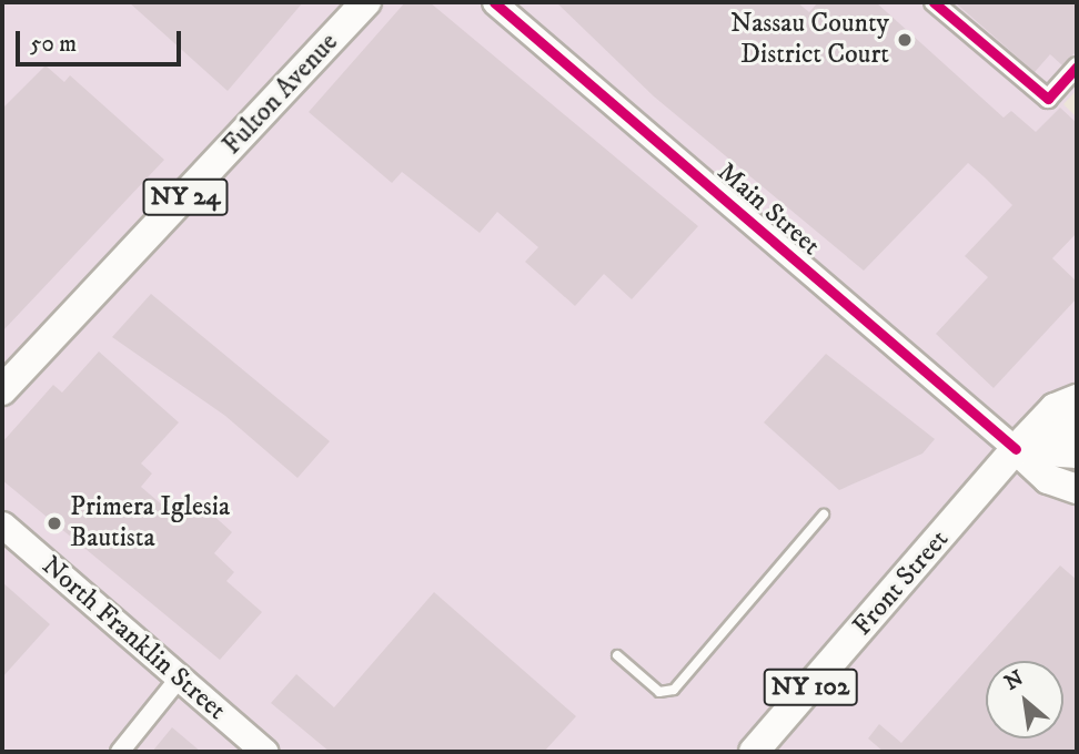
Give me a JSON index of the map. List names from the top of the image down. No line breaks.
{"streets":{"main road":["Fulton Avenue","NY 24","Front Street","North Franklin Street","NY 102"],"street":["Main Street"]},"crossings":[["Main Street","Front Street"]],"places":["Nassau County District Court","Primera Iglesia Bautista"],"scale_bar":"50 m","north":"top left"}
